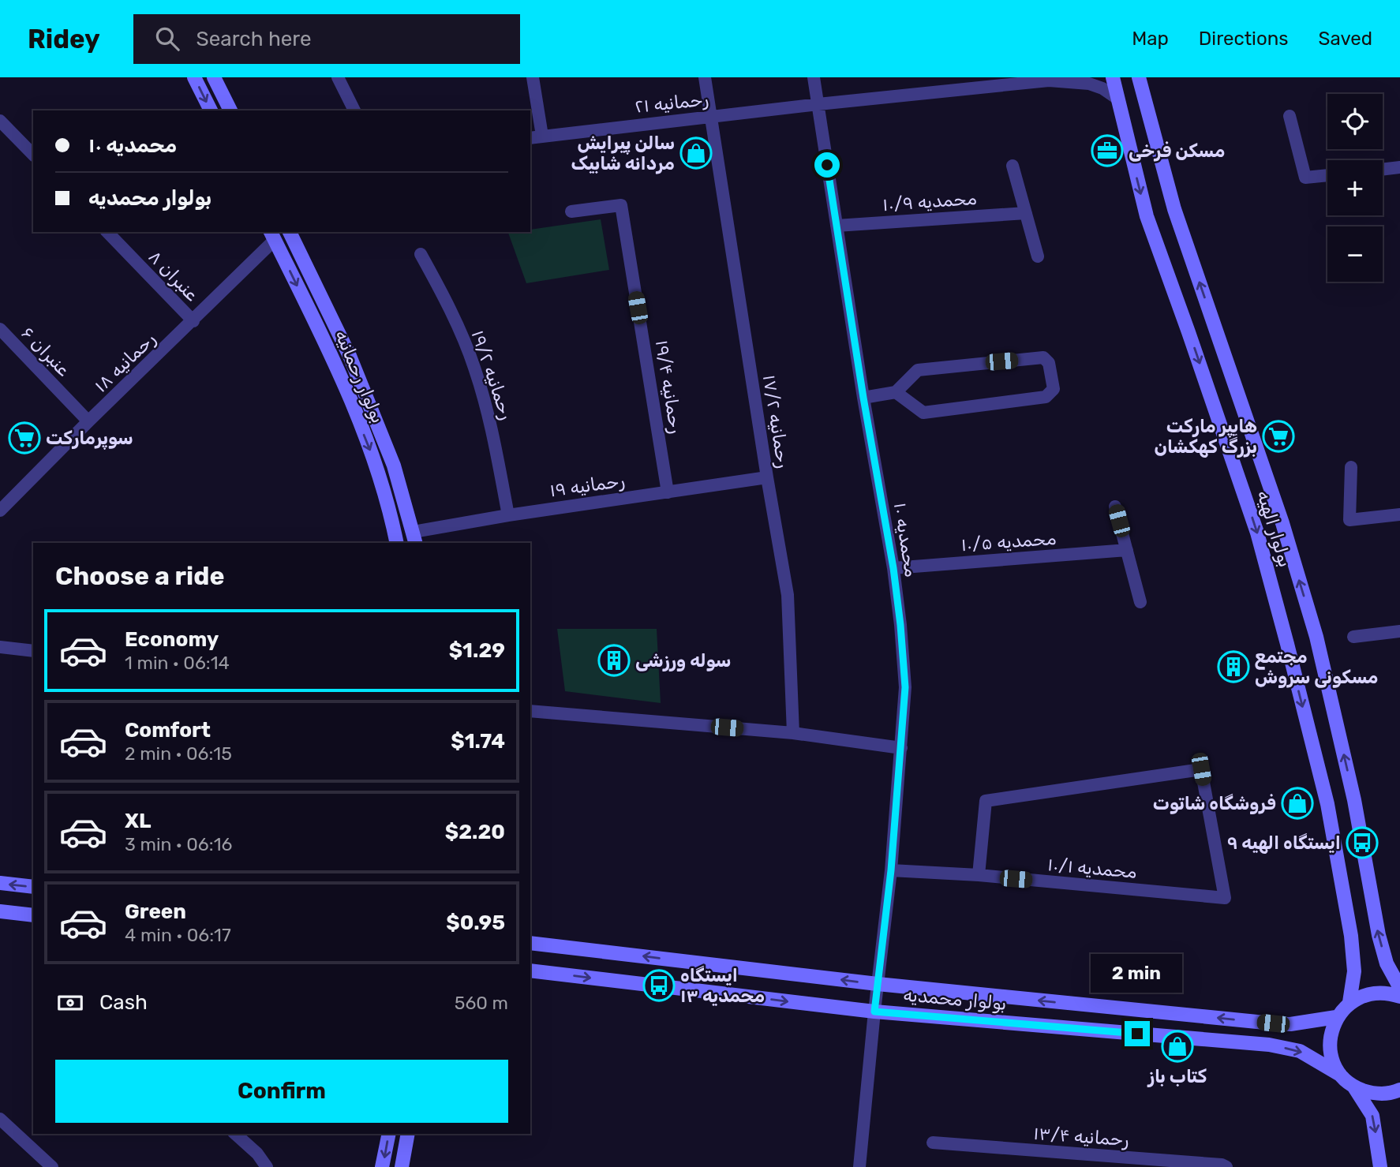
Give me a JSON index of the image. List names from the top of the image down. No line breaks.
{"streets":{"main road":["بولوار رحمانیه","بولوار الهیه","بولوار محمدیه"],"street":["رحمانیه ۲۱","محمدیه ۱۰/۹","عنبران ۸","عنبران ۶","رحمانیه ۱۸","رحمانیه ۱۹/۲","رحمانیه ۱۹/۴","رحمانیه ۱۷/۲","رحمانیه ۱۹","محمدیه ۱۰","محمدیه ۱۰/۵","محمدیه ۱۰/۱","رحمانیه ۱۳/۴"]},"crossings":[["رحمانیه ۲۱","رحمانیه ۱۷/۲"],["رحمانیه ۲۱","بولوار الهیه"],["رحمانیه ۲۱","محمدیه ۱۰"],["محمدیه ۱۰/۹","محمدیه ۱۰"],["عنبران ۸","رحمانیه ۱۸"],["عنبران ۶","رحمانیه ۱۸"],["رحمانیه ۱۸","بولوار رحمانیه"],["رحمانیه ۱۹/۲","رحمانیه ۱۹"],["بولوار رحمانیه","رحمانیه ۱۹"],["رحمانیه ۱۹/۴","رحمانیه ۱۹"],["رحمانیه ۱۷/۲","رحمانیه ۱۹"],["محمدیه ۱۰","محمدیه ۱۰/۵"],["محمدیه ۱۰","محمدیه ۱۰/۱"],["محمدیه ۱۰","بولوار محمدیه"]],"places":{"office":["مسکن فرخی"],"shop":["سالن پیرایش مردانه شابیک","فروشگاه شاتوت","کتاب باز"],"supermarket":["هایپر مارکت بزرگ کهکشان","سوپرمارکت"],"building":["سوله ورزشی","مجتمع مسکونی سروش"],"bus stop":["ایستگاه الهیه ۹","ایستگاه محمدیه ۱۳"]},"page":{"header":"Ridey","search":"Search here","nav":["Map","Directions","Saved"],"map_buttons":["+","−"],"banner":["محمدیه ۱۰","بولوار محمدیه"],"heading":"Choose a ride","list":[{"name":"Economy","note":"1 min · 06:14","value":"$1.29"},{"name":"Comfort","note":"2 min · 06:15","value":"$1.74"},{"name":"XL","note":"3 min · 06:16","value":"$2.20"},{"name":"Green","note":"4 min · 06:17","value":"$0.95"}],"bubble":"2 min","pay":["Cash","560 m"],"buttons":"Confirm"}}
